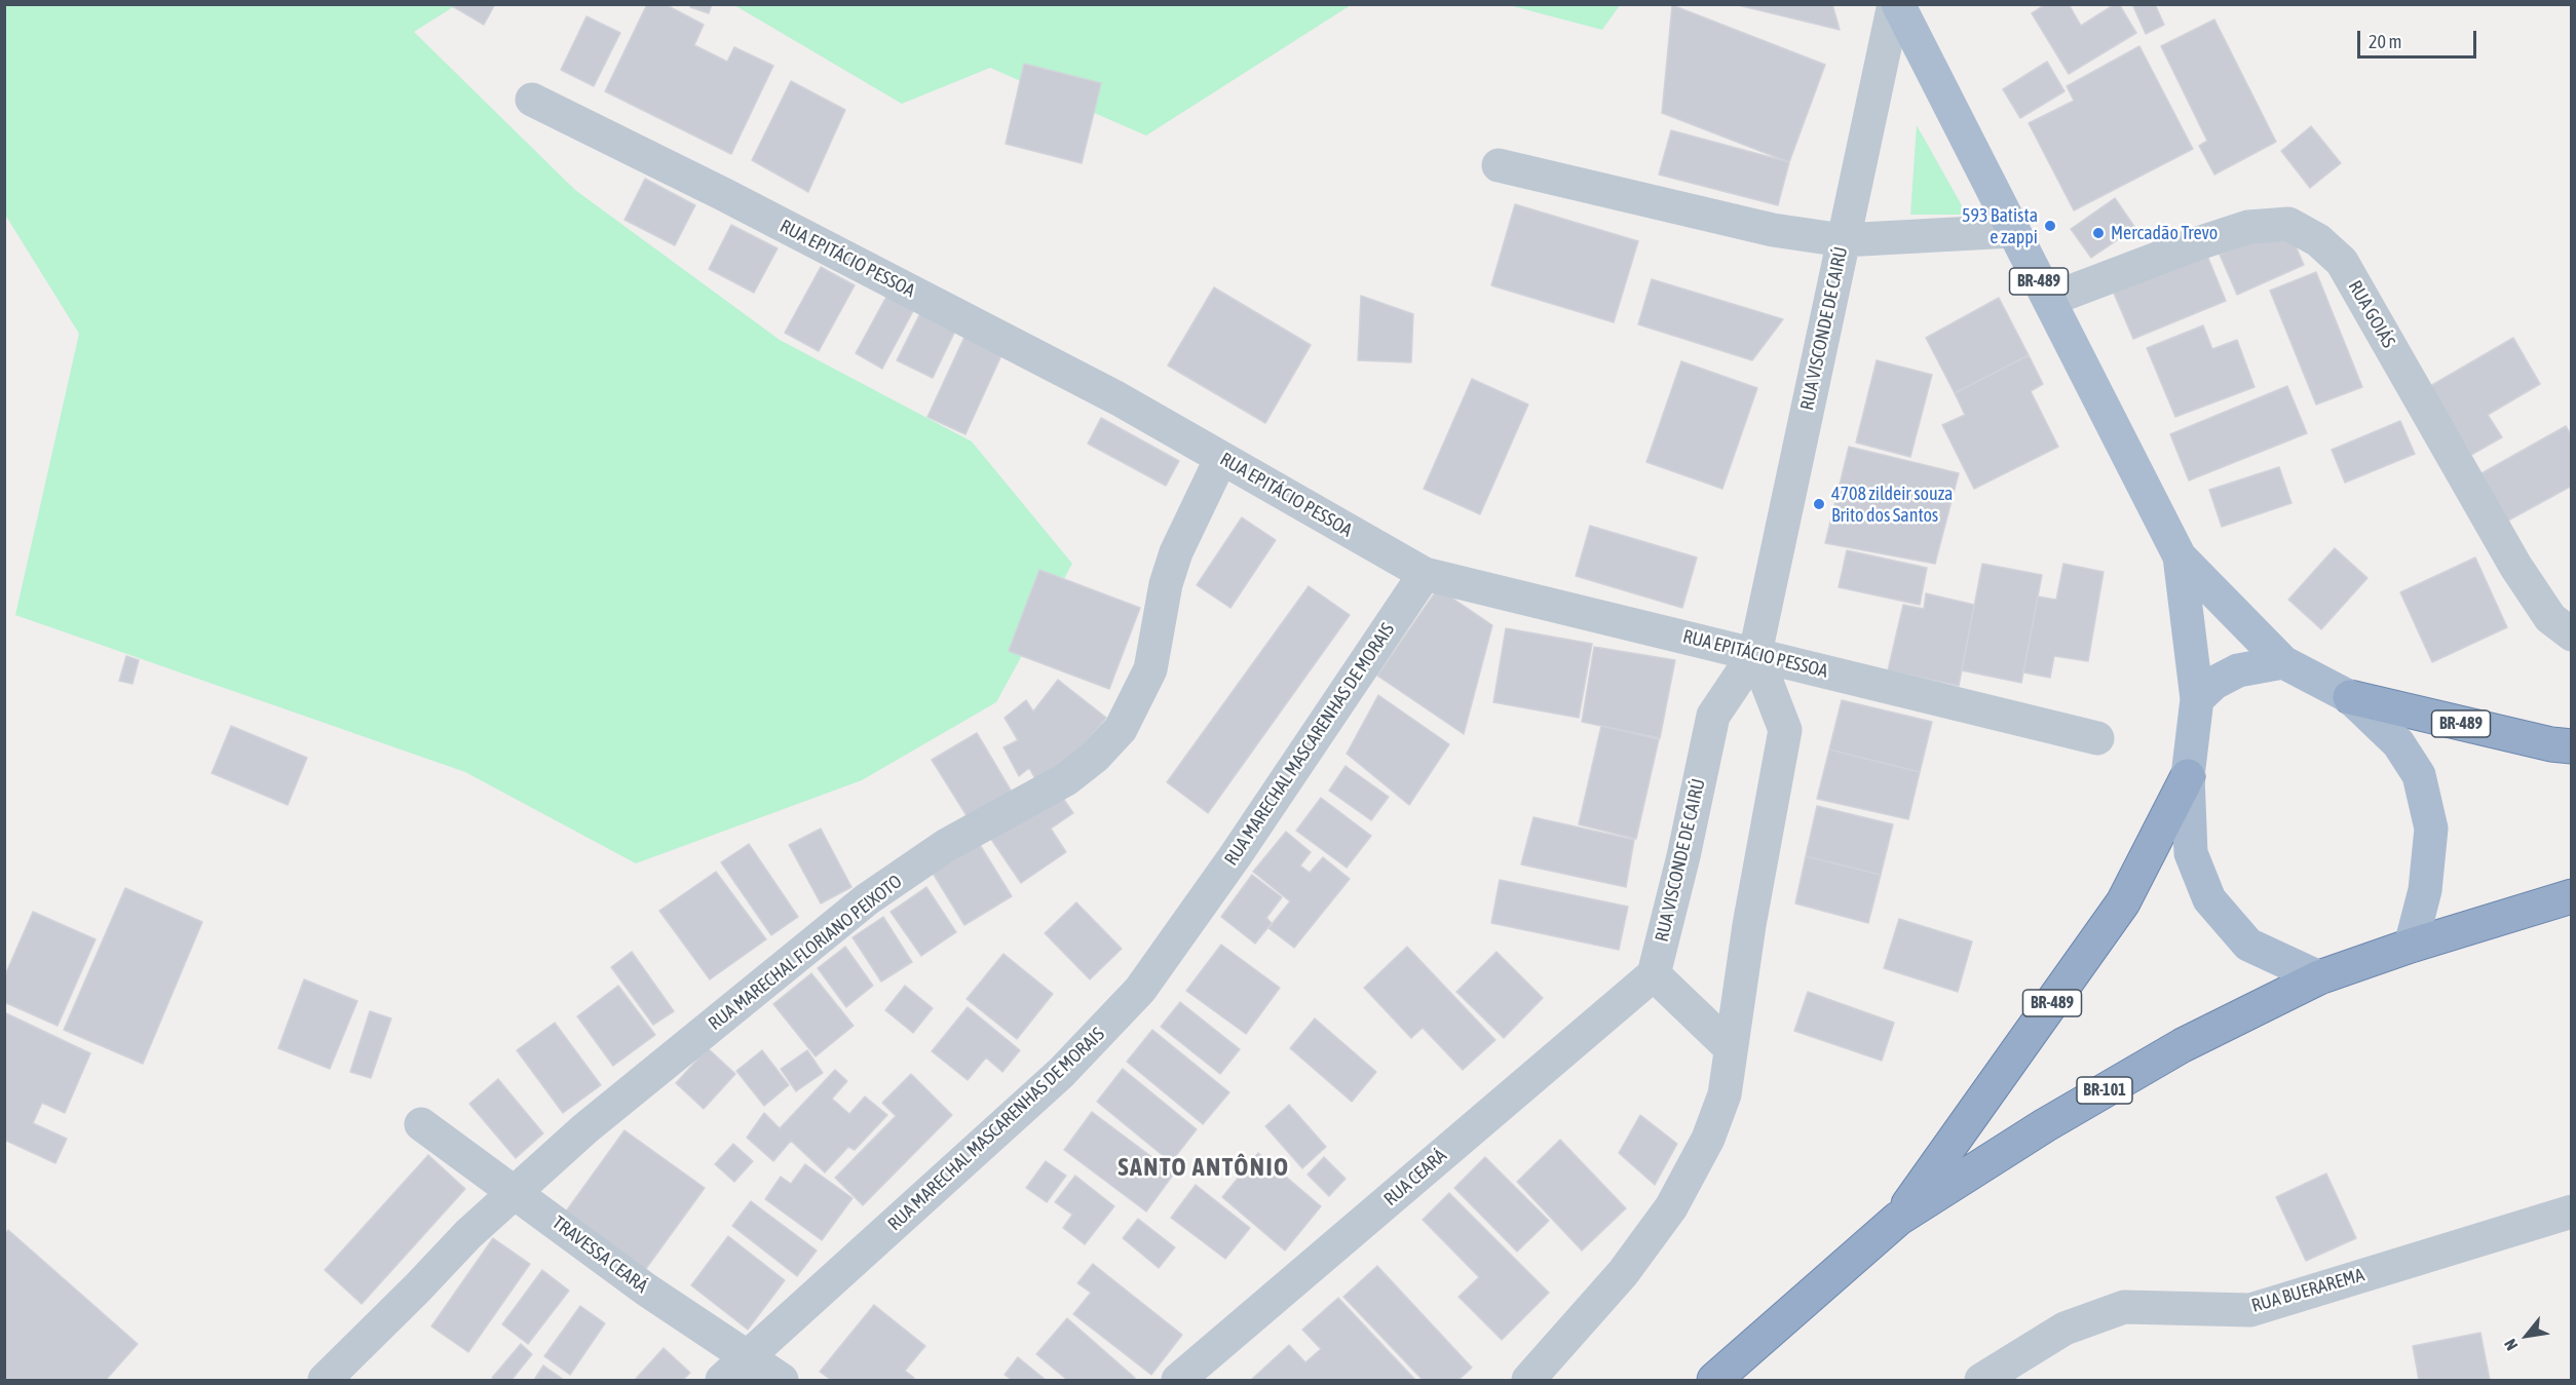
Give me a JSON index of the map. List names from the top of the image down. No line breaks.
{"streets":{"highway":["BR-489","BR-101"],"street":["RUA EPITÁCIO PESSOA","RUA GOIÁS","RUA VISCONDE DE CAIRÚ","RUA MARECHAL MASCARENHAS DE MORAIS","RUA MARECHAL FLORIANO PEIXOTO","RUA CEARÁ","TRAVESSA CEARÁ","RUA BUERAREMA"]},"crossings":[["RUA EPITÁCIO PESSOA","RUA VISCONDE DE CAIRÚ"],["RUA EPITÁCIO PESSOA","RUA MARECHAL MASCARENHAS DE MORAIS"],["RUA EPITÁCIO PESSOA","RUA MARECHAL FLORIANO PEIXOTO"],["BR-489","RUA GOIÁS"],["BR-489","RUA VISCONDE DE CAIRÚ"],["BR-489","BR-101"],["RUA VISCONDE DE CAIRÚ","RUA CEARÁ"],["RUA MARECHAL MASCARENHAS DE MORAIS","TRAVESSA CEARÁ"],["RUA MARECHAL FLORIANO PEIXOTO","TRAVESSA CEARÁ"]],"districts":["SANTO ANTÔNIO"],"places":["593 Batista e zappi","Mercadão Trevo","4708 zildeir souza Brito dos Santos"],"scale_bar":"20 m","north":"bottom left"}
